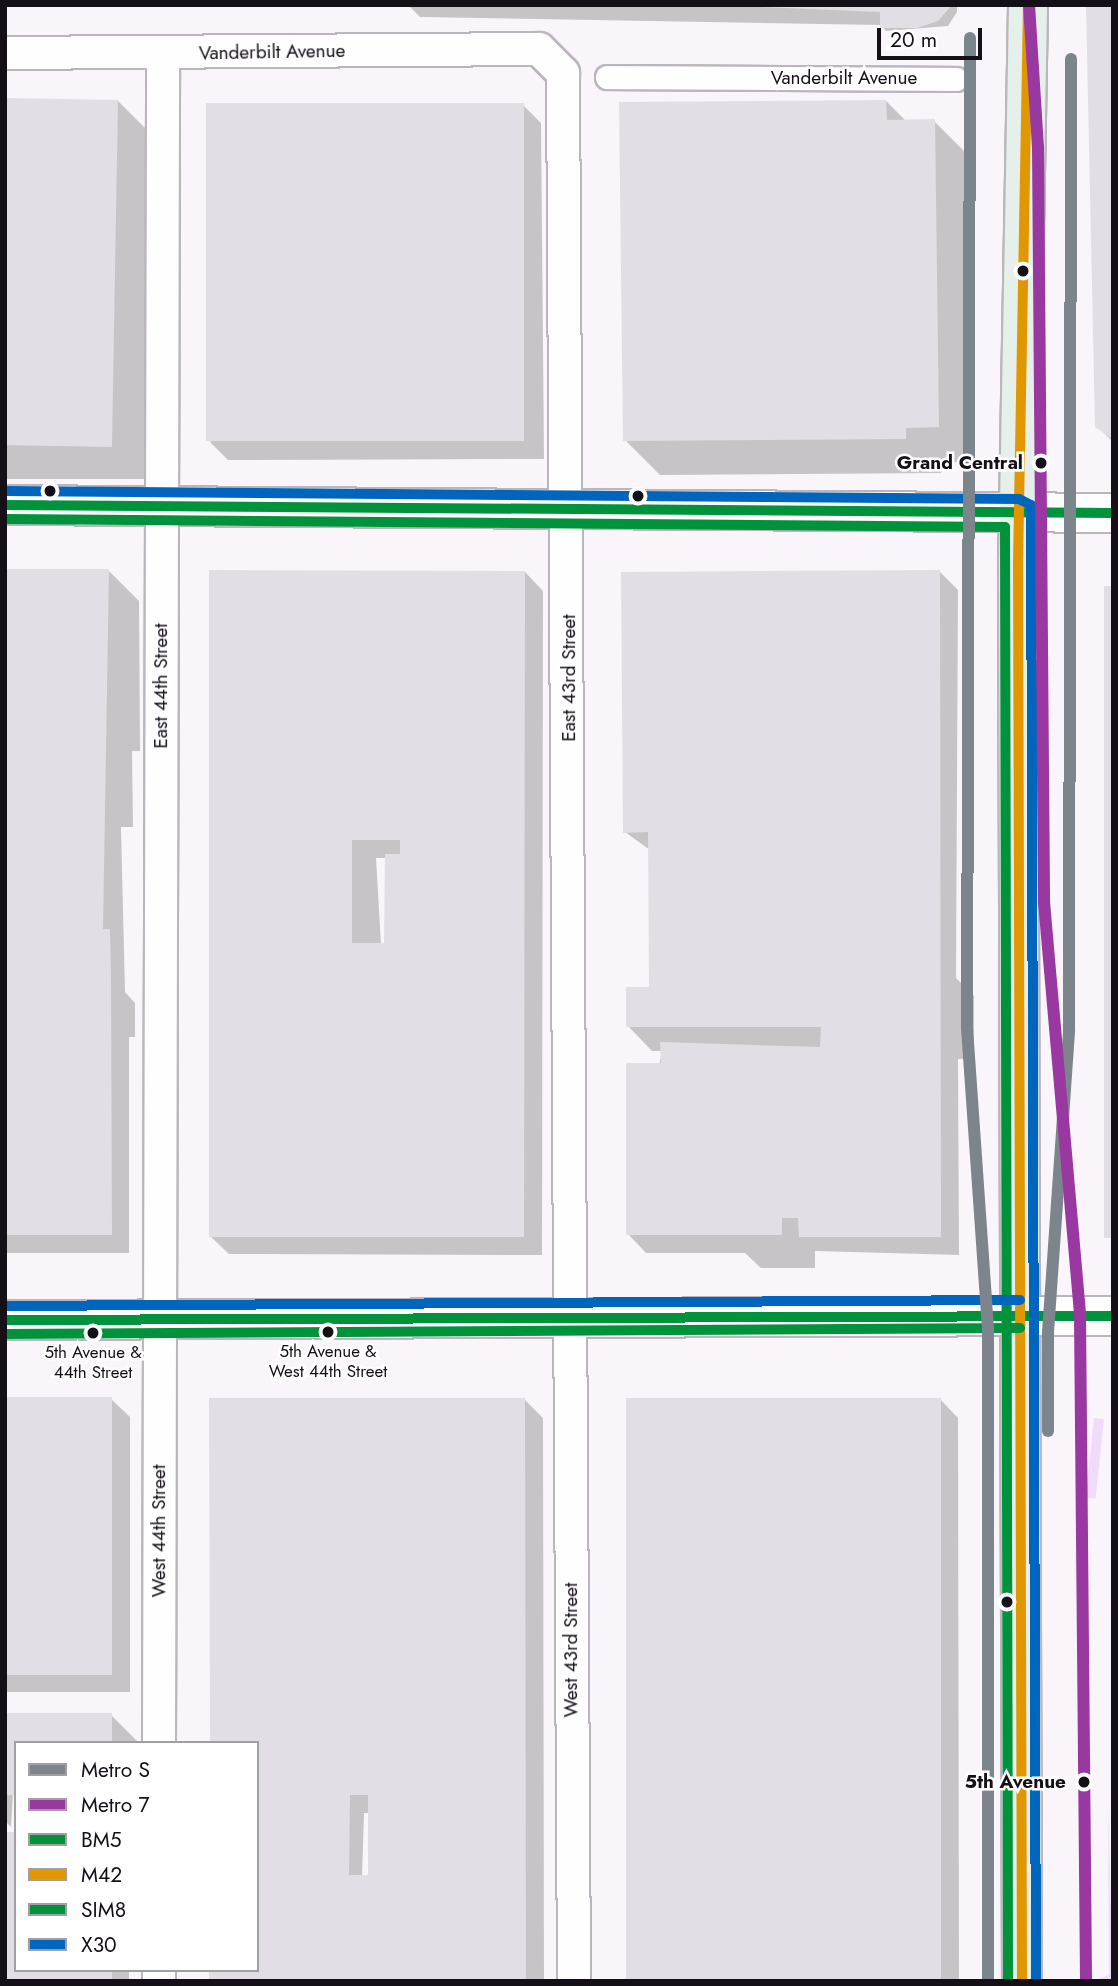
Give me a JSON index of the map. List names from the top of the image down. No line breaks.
{"streets":{"street":["Vanderbilt Avenue","East 43rd Street","East 44th Street","West 44th Street","West 43rd Street"]},"crossings":[["Vanderbilt Avenue","East 43rd Street"],["Vanderbilt Avenue","East 44th Street"],["East 43rd Street","West 43rd Street"],["East 44th Street","West 44th Street"]],"places":["Grand Central","5th Avenue & West 44th Street","5th Avenue & 44th Street","5th Avenue"],"lines":["metro line 7","transit line M42","metro line S","transit line X30","transit line BM5","transit line SIM8"],"legend":["Metro S","Metro 7","BM5","M42","SIM8","X30"],"scale_bar":"20 m"}
